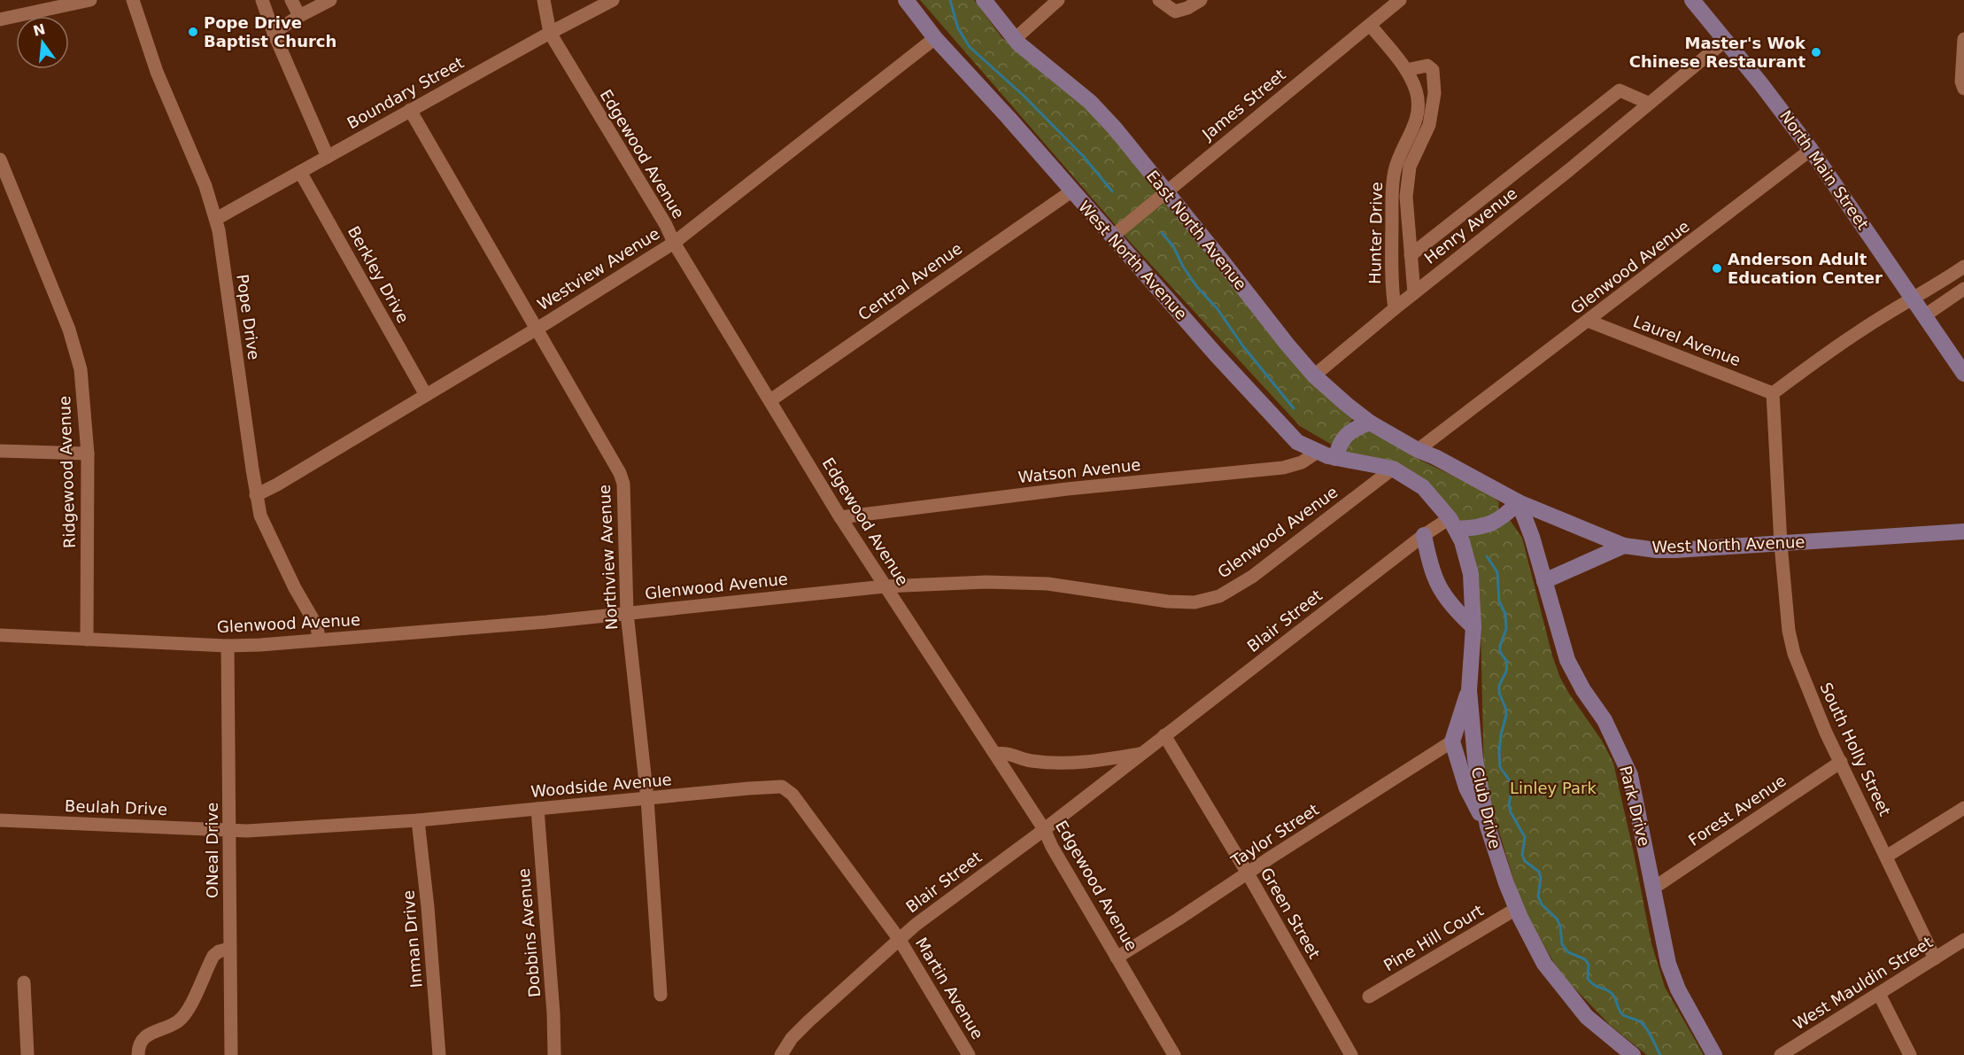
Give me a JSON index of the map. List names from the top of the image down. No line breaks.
{"streets":{"main road":["North Main Street","East North Avenue","West North Avenue","Park Drive","Club Drive"],"street":["Boundary Street","James Street","Edgewood Avenue","Henry Avenue","Hunter Drive","Glenwood Avenue","Westview Avenue","Berkley Drive","Central Avenue","Pope Drive","Laurel Avenue","Watson Avenue","Ridgewood Avenue","Northview Avenue","Blair Street","South Holly Street","Woodside Avenue","Beulah Drive","Forest Avenue","Taylor Street","ONeal Drive","Green Street","Dobbins Avenue","Pine Hill Court","Inman Drive","West Mauldin Street","Martin Avenue"]},"crossings":[["Boundary Street","Edgewood Avenue"],["Boundary Street","Berkley Drive"],["Boundary Street","Pope Drive"],["Boundary Street","Northview Avenue"],["James Street","East North Avenue"],["James Street","Hunter Drive"],["James Street","West North Avenue"],["Edgewood Avenue","Glenwood Avenue"],["Edgewood Avenue","Westview Avenue"],["Edgewood Avenue","Central Avenue"],["Edgewood Avenue","Watson Avenue"],["Edgewood Avenue","Blair Street"],["Edgewood Avenue","Taylor Street"],["North Main Street","Henry Avenue"],["North Main Street","Glenwood Avenue"],["Henry Avenue","East North Avenue"],["Henry Avenue","Hunter Drive"],["East North Avenue","West North Avenue"],["East North Avenue","Glenwood Avenue"],["West North Avenue","Glenwood Avenue"],["West North Avenue","Westview Avenue"],["West North Avenue","Central Avenue"],["West North Avenue","Watson Avenue"],["West North Avenue","South Holly Street"],["West North Avenue","Park Drive"],["West North Avenue","Club Drive"],["Glenwood Avenue","Pope Drive"],["Glenwood Avenue","Laurel Avenue"],["Glenwood Avenue","Ridgewood Avenue"],["Glenwood Avenue","Northview Avenue"],["Glenwood Avenue","Club Drive"],["Glenwood Avenue","ONeal Drive"],["Westview Avenue","Berkley Drive"],["Westview Avenue","Pope Drive"],["Westview Avenue","Northview Avenue"],["Laurel Avenue","South Holly Street"],["Northview Avenue","Woodside Avenue"],["Blair Street","Woodside Avenue"],["Blair Street","Club Drive"],["Blair Street","Green Street"],["Blair Street","Martin Avenue"],["South Holly Street","Forest Avenue"],["South Holly Street","West Mauldin Street"],["Woodside Avenue","Beulah Drive"],["Woodside Avenue","ONeal Drive"],["Woodside Avenue","Dobbins Avenue"],["Woodside Avenue","Inman Drive"],["Woodside Avenue","Martin Avenue"],["Park Drive","Forest Avenue"],["Beulah Drive","ONeal Drive"],["Club Drive","Pine Hill Court"],["Taylor Street","Green Street"]],"parks":["Linley Park"],"places":["Pope Drive Baptist Church","Master's Wok Chinese Restaurant","Anderson Adult Education Center"],"north":"top"}
